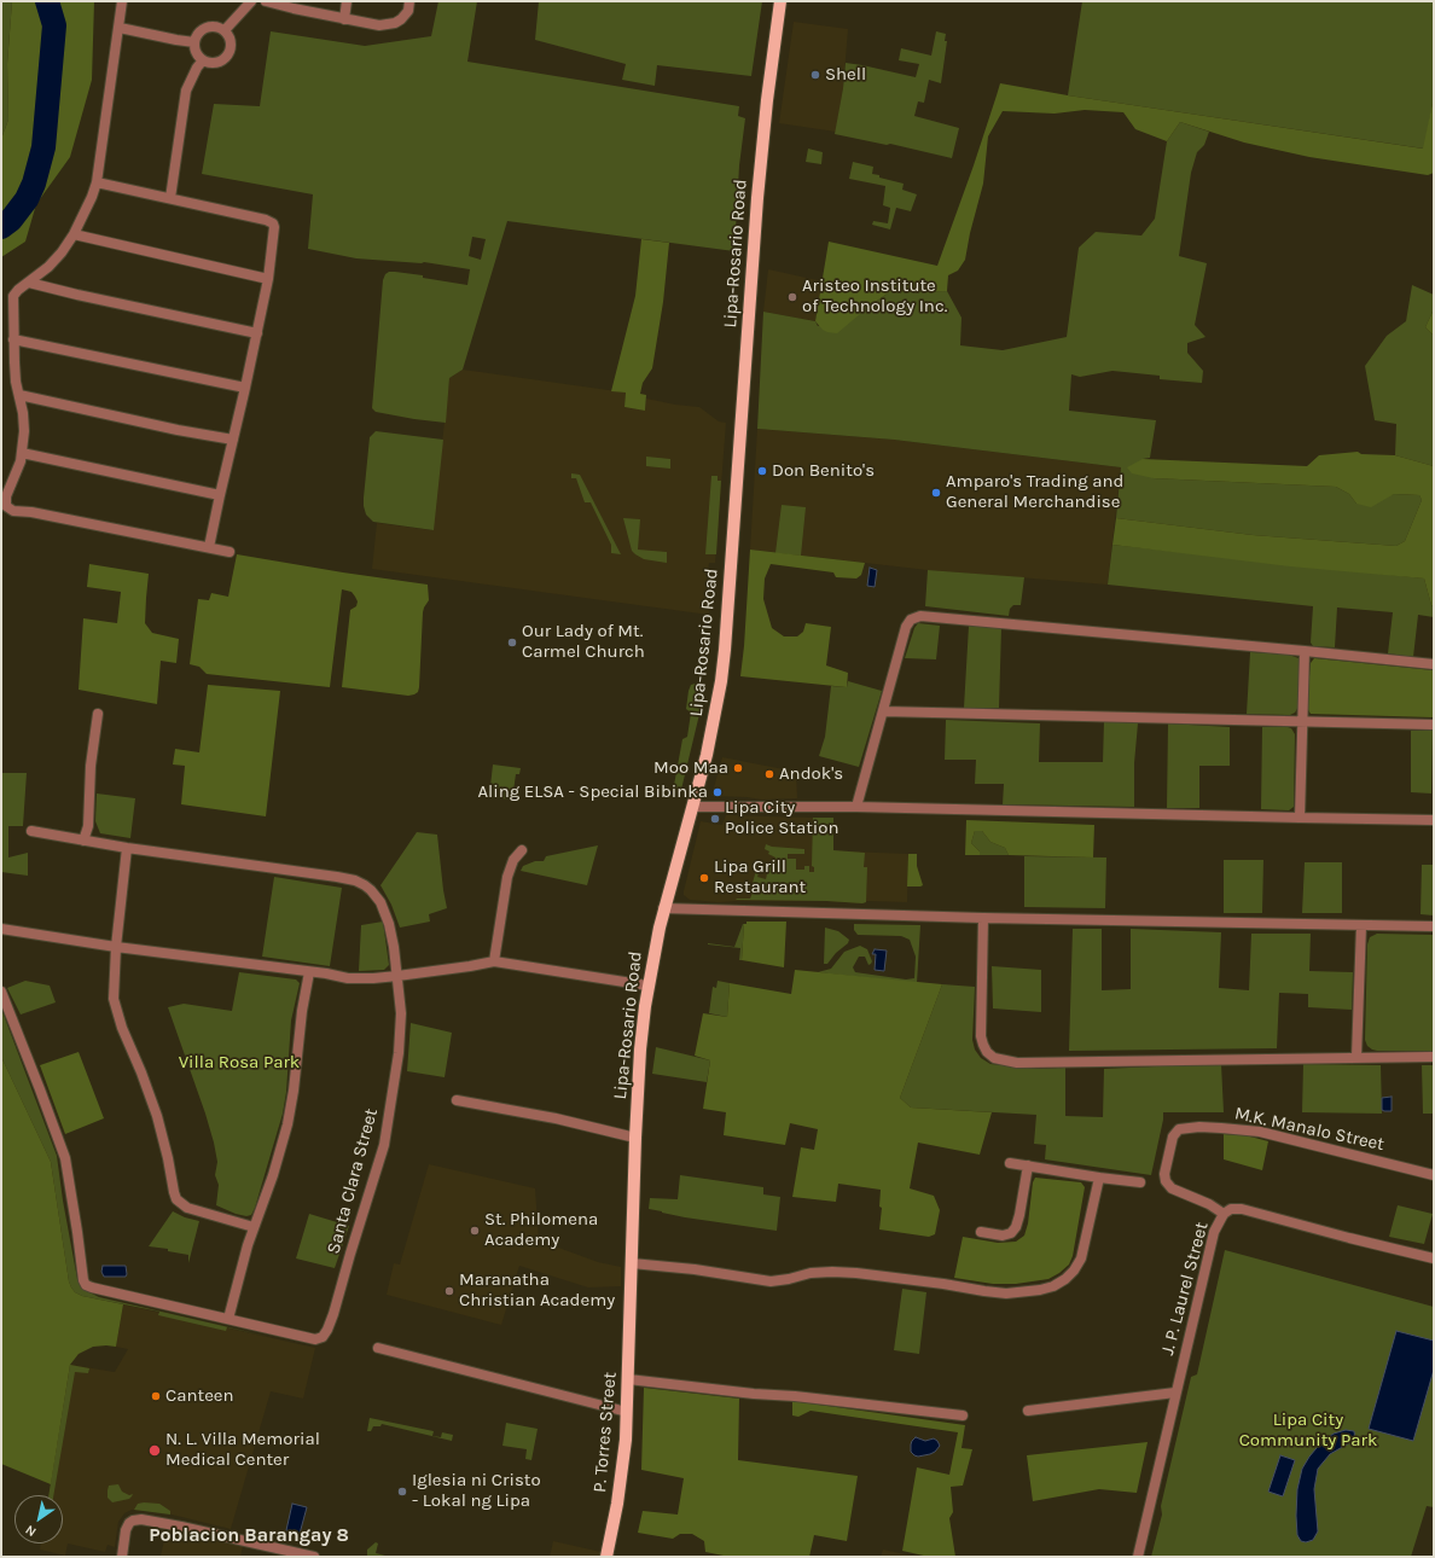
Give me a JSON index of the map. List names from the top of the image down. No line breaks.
{"streets":{"main road":["Lipa-Rosario Road","P. Torres Street"],"street":["M.K. Manalo Street","Santa Clara Street","J. P. Laurel Street"]},"crossings":[["Lipa-Rosario Road","P. Torres Street"],["M.K. Manalo Street","J. P. Laurel Street"]],"districts":["Poblacion Barangay 8"],"parks":["Villa Rosa Park","Lipa City Community Park"],"places":["Shell","Aristeo Institute of Technology Inc.","Don Benito's","Amparo's Trading and General Merchandise","Our Lady of Mt. Carmel Church","Moo Maa","Andok's","Aling ELSA - Special Bibinka","Lipa City Police Station","Lipa Grill Restaurant","St. Philomena Academy","Maranatha Christian Academy","Canteen","N. L. Villa Memorial Medical Center","Iglesia ni Cristo - Lokal ng Lipa"],"north":"bottom left"}
